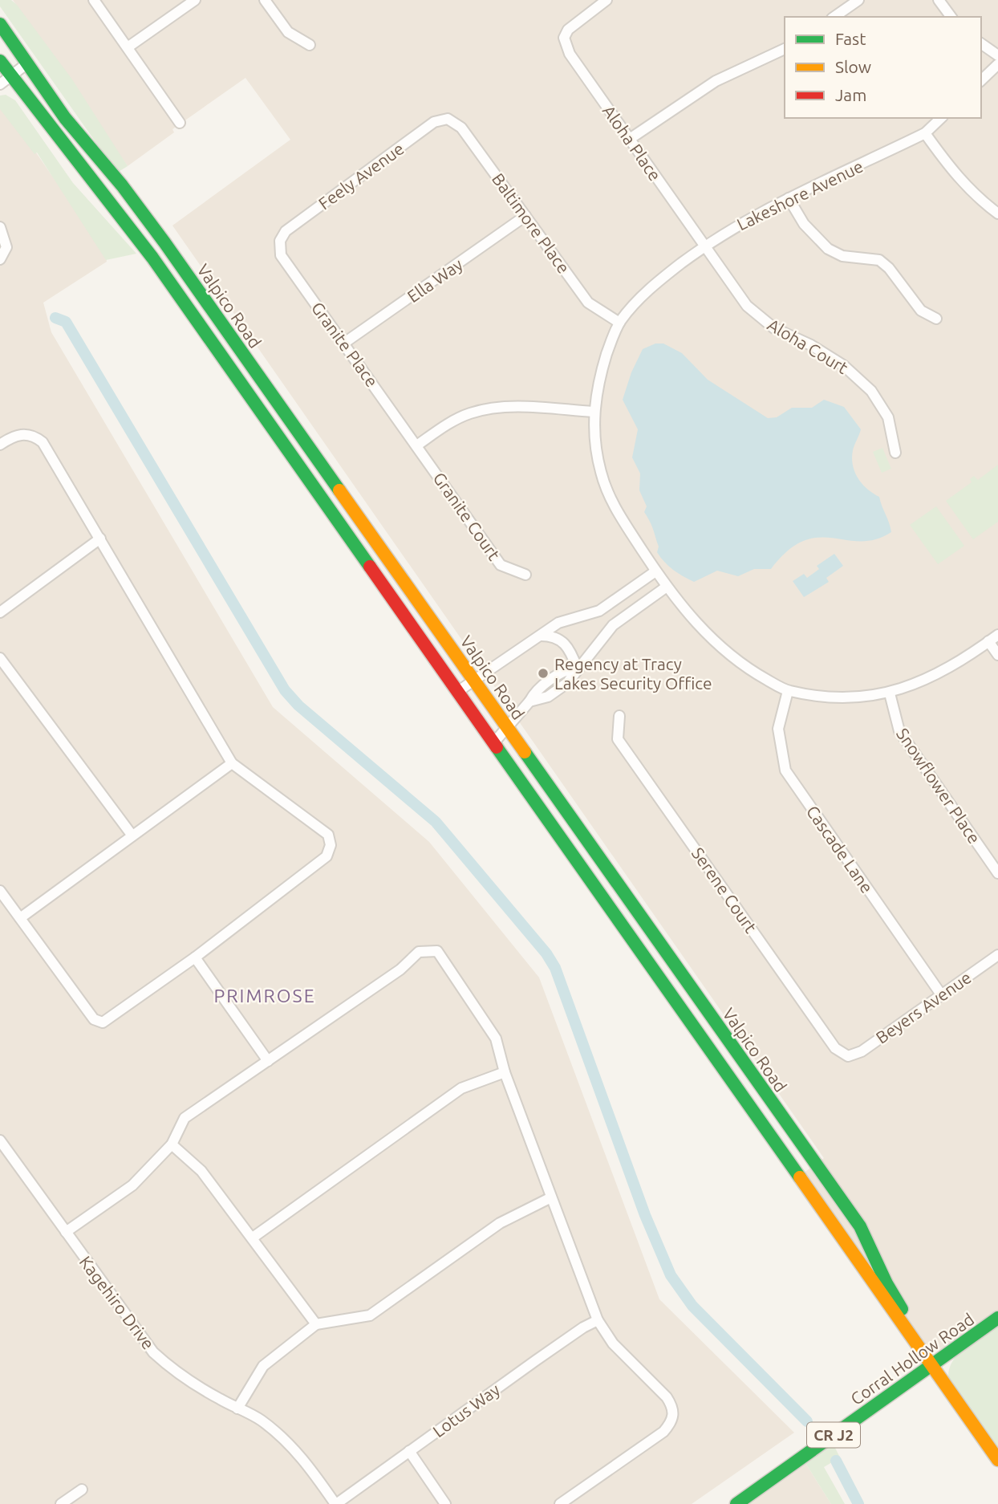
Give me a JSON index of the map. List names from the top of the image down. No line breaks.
{"streets":{"main road":["Valpico Road","Corral Hollow Road","CR J2"],"street":["Aloha Place","Feely Avenue","Lakeshore Avenue","Baltimore Place","Ella Way","Granite Place","Aloha Court","Granite Court","Snowflower Place","Cascade Lane","Serene Court","Beyers Avenue","Kagehiro Drive","Lotus Way"]},"crossings":[["Aloha Place","Lakeshore Avenue"],["Aloha Place","Aloha Court"],["Feely Avenue","Baltimore Place"],["Feely Avenue","Granite Place"],["Lakeshore Avenue","Baltimore Place"],["Lakeshore Avenue","Aloha Court"],["Lakeshore Avenue","Cascade Lane"],["Baltimore Place","Ella Way"],["Ella Way","Granite Place"],["Valpico Road","Corral Hollow Road"],["Granite Place","Granite Court"],["Cascade Lane","Beyers Avenue"],["Serene Court","Beyers Avenue"],["Kagehiro Drive","Lotus Way"]],"districts":["PRIMROSE"],"places":["Regency at Tracy Lakes Security Office"],"legend":["Fast","Slow","Jam"]}
